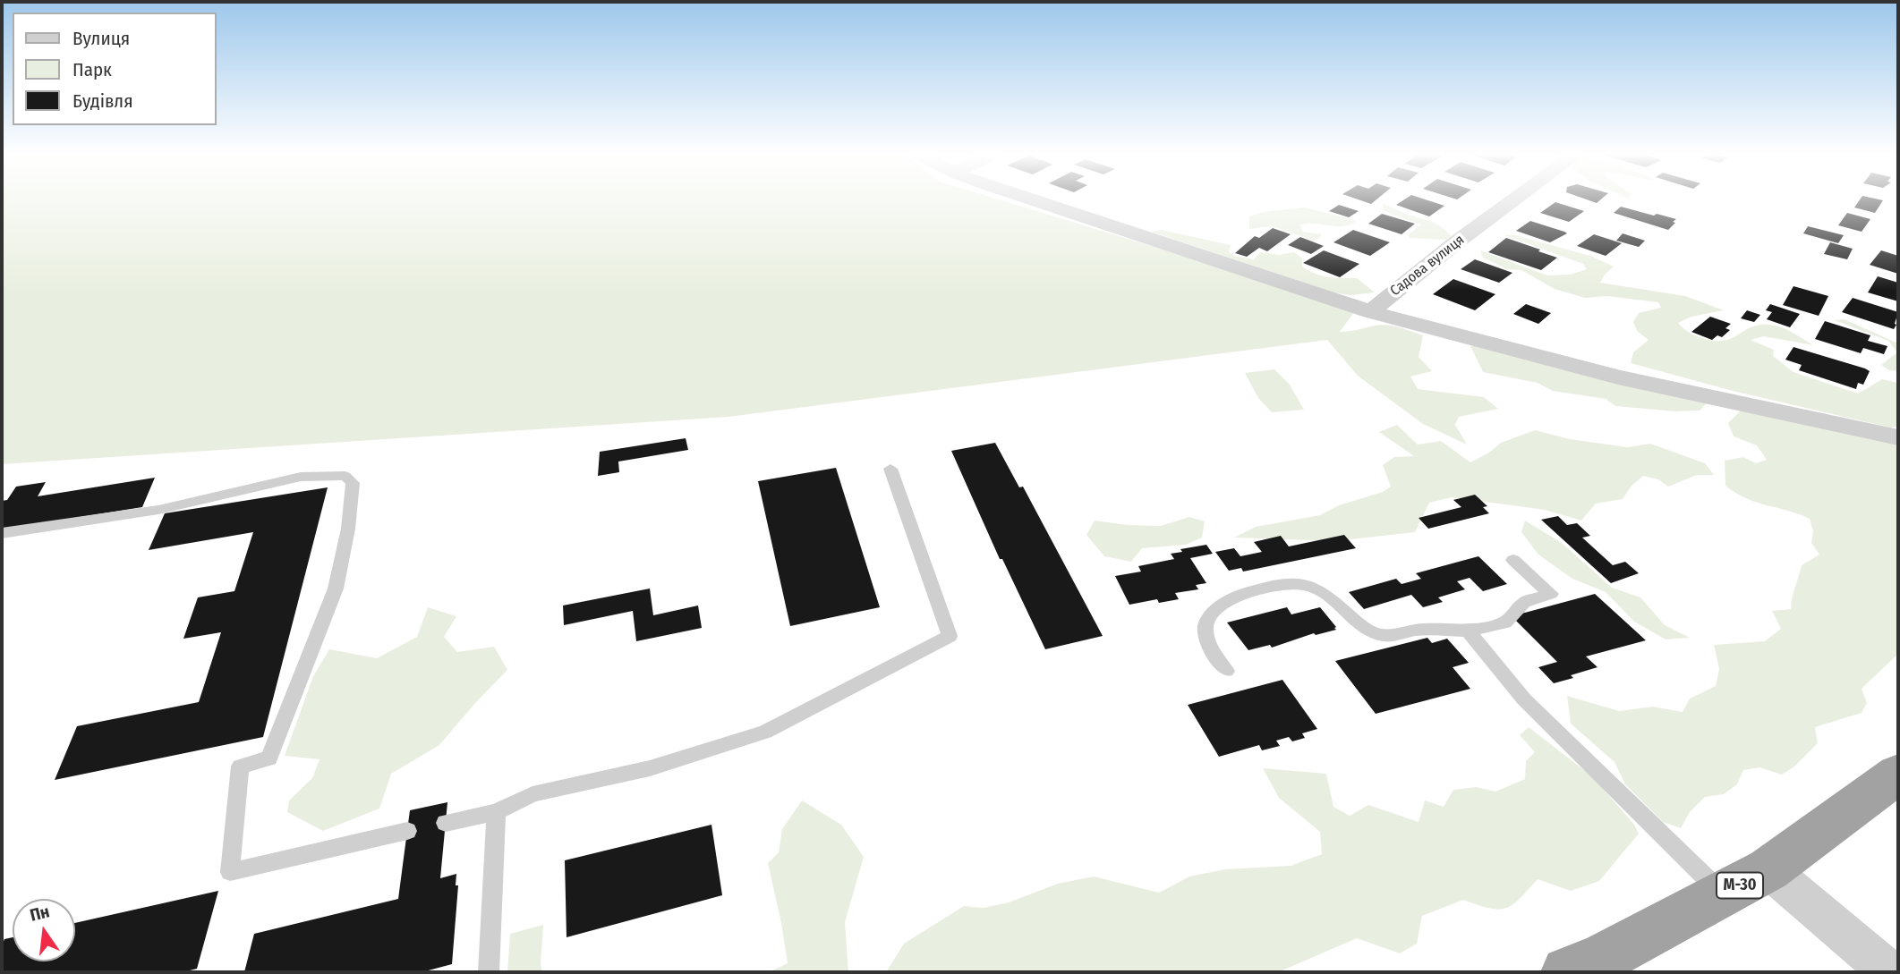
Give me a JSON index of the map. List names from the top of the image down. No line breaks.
{"streets":{"highway":["М-30"],"street":["Садова вулиця"]},"legend":["Вулиця","Парк","Будівля"],"north":"top"}
